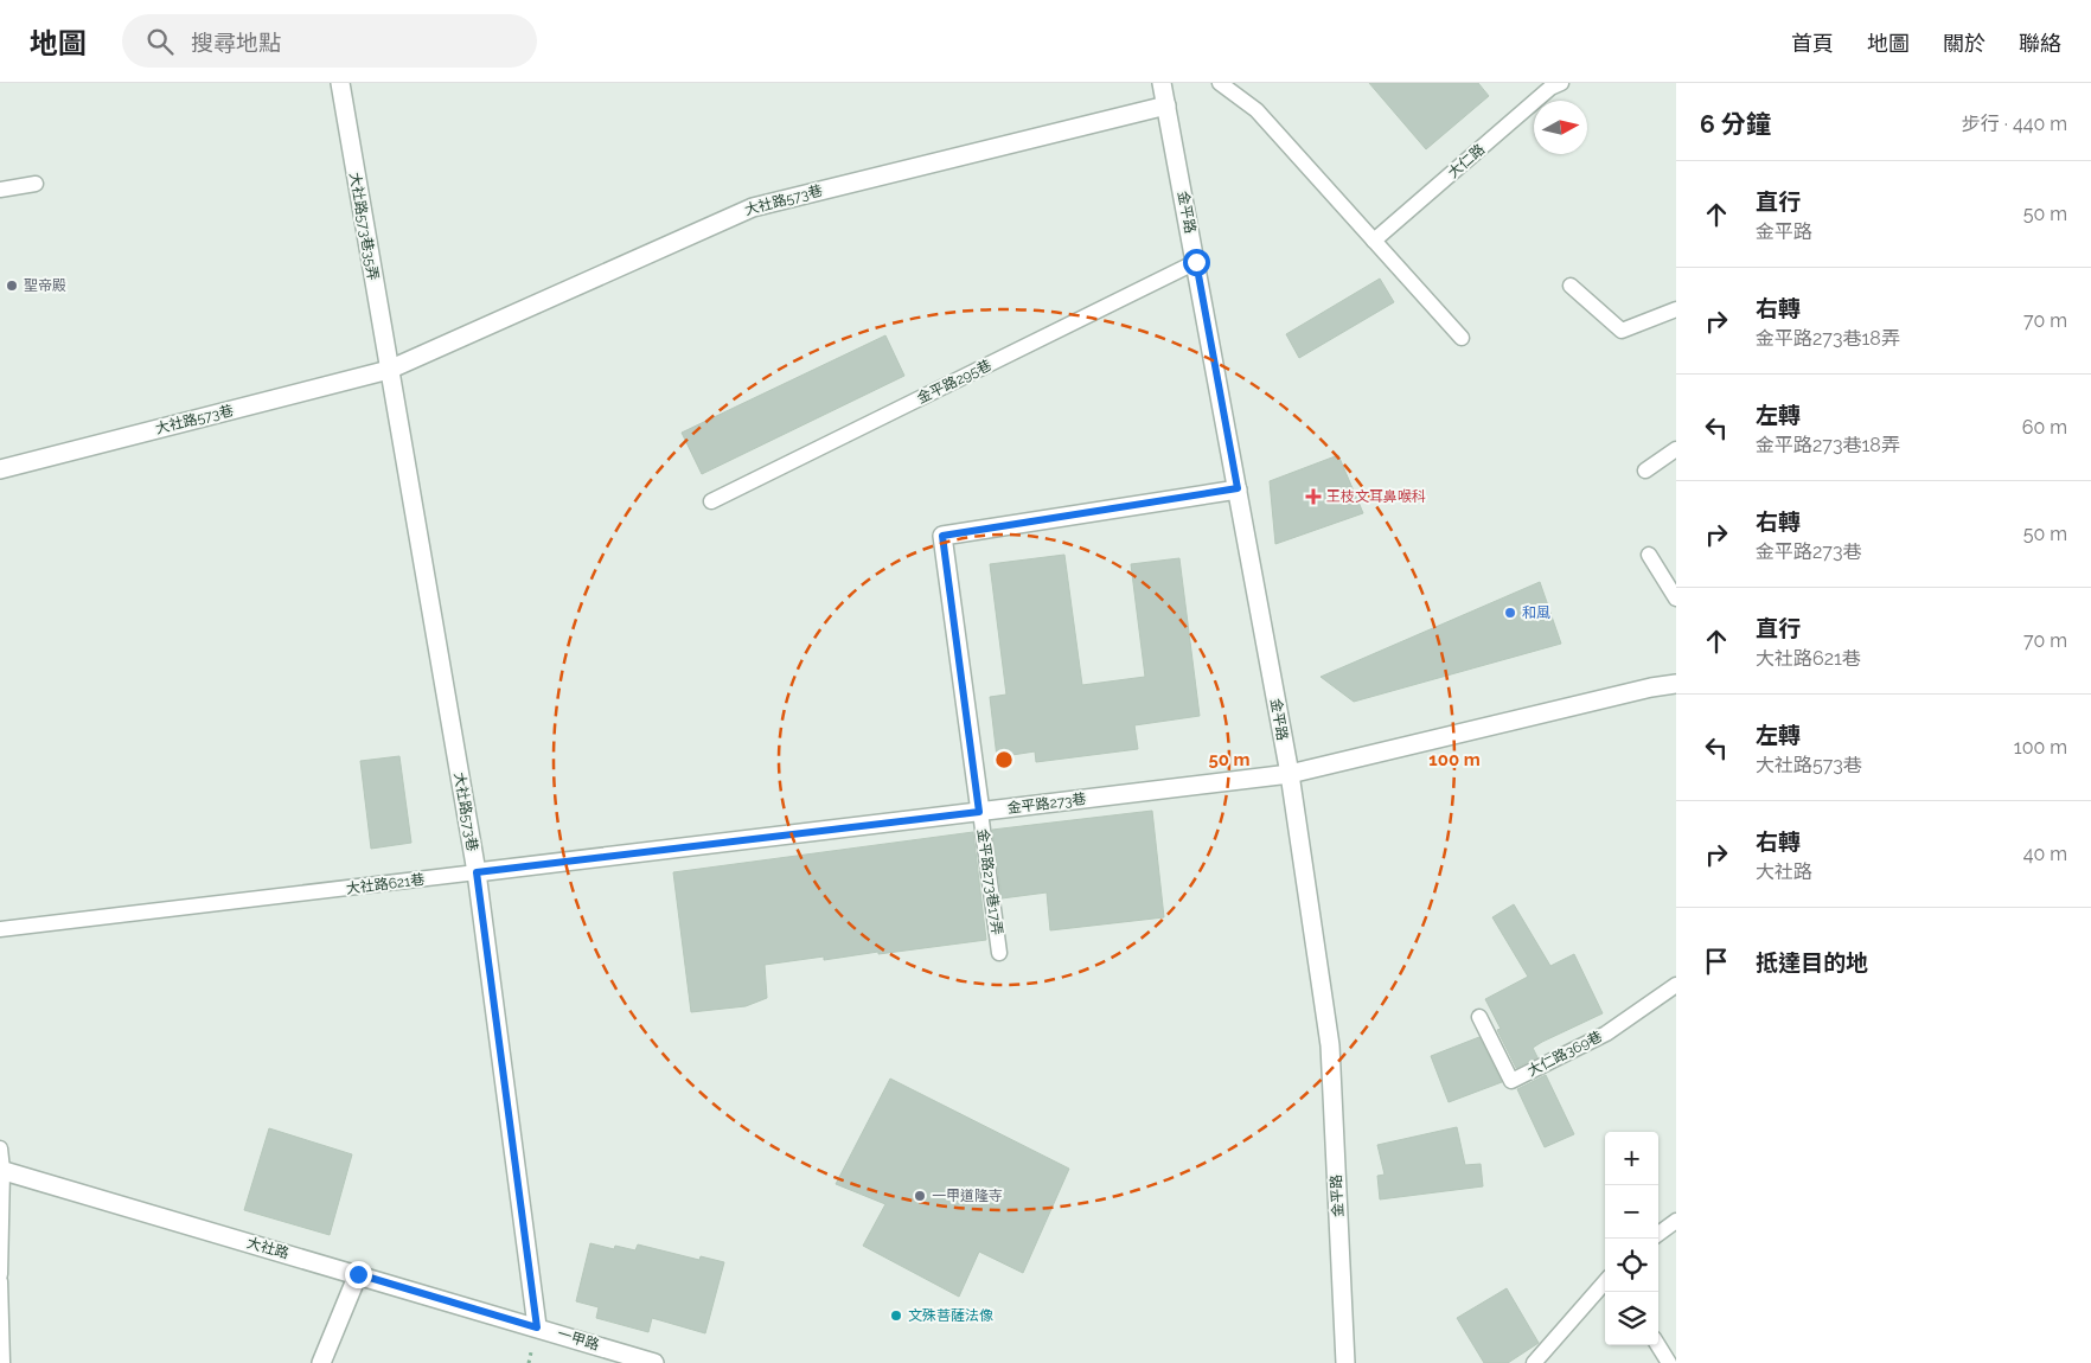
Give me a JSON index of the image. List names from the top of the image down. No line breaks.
{"streets":{"street":["大社路573巷","金平路","大社路573巷35弄","金平路273巷","大社路621巷","大社路","一甲路"],"lane":["大仁路","金平路295巷","金平路273巷17弄","大仁路369巷"]},"crossings":[["大社路573巷","金平路"],["大社路573巷","大社路573巷35弄"],["大社路573巷","大社路621巷"],["大社路573巷","大社路"],["大社路573巷","一甲路"],["金平路","金平路295巷"],["金平路","金平路273巷"],["金平路273巷","金平路273巷17弄"],["金平路273巷","大社路621巷"],["大社路","一甲路"]],"places":{"other":["聖帝殿","和風","一甲道隆寺","文殊菩薩法像"],"health":["王枝文耳鼻喉科"]},"north":"right","page":{"header":"地圖","search":"搜尋地點","nav":["首頁","地圖","關於","聯絡"],"heading":["6 分鐘","步行 · 440 m"],"list":[["直行","金平路","50 m"],["右轉","金平路273巷18弄","70 m"],["左轉","金平路273巷18弄","60 m"],["右轉","金平路273巷","50 m"],["直行","大社路621巷","70 m"],["左轉","大社路573巷","100 m"],["右轉","大社路","40 m"],"抵達目的地"],"map_buttons":["+","−"]},"rings":["50 m","100 m"]}
